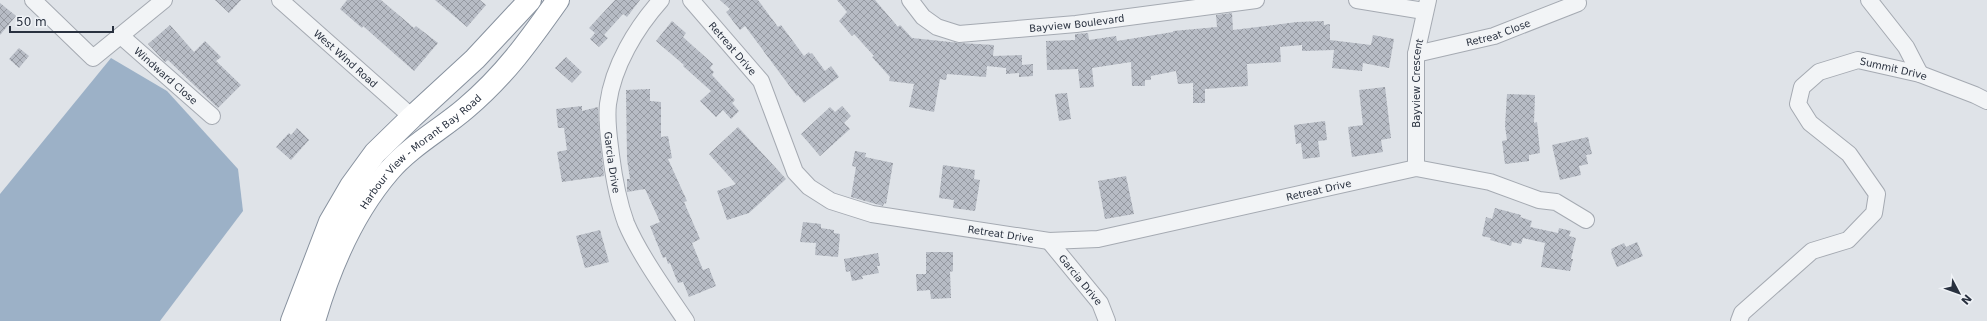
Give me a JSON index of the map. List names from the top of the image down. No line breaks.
{"streets":{"highway":["Harbour View - Morant Bay Road"],"street":["Bayview Boulevard","Retreat Close","Retreat Drive","West Wind Road","Summit Drive","Windward Close","Bayview Crescent","Garcia Drive"]},"crossings":[["Retreat Close","Bayview Crescent"],["Retreat Drive","Bayview Crescent"],["Retreat Drive","Garcia Drive"]],"scale_bar":"50 m","north":"bottom right"}
